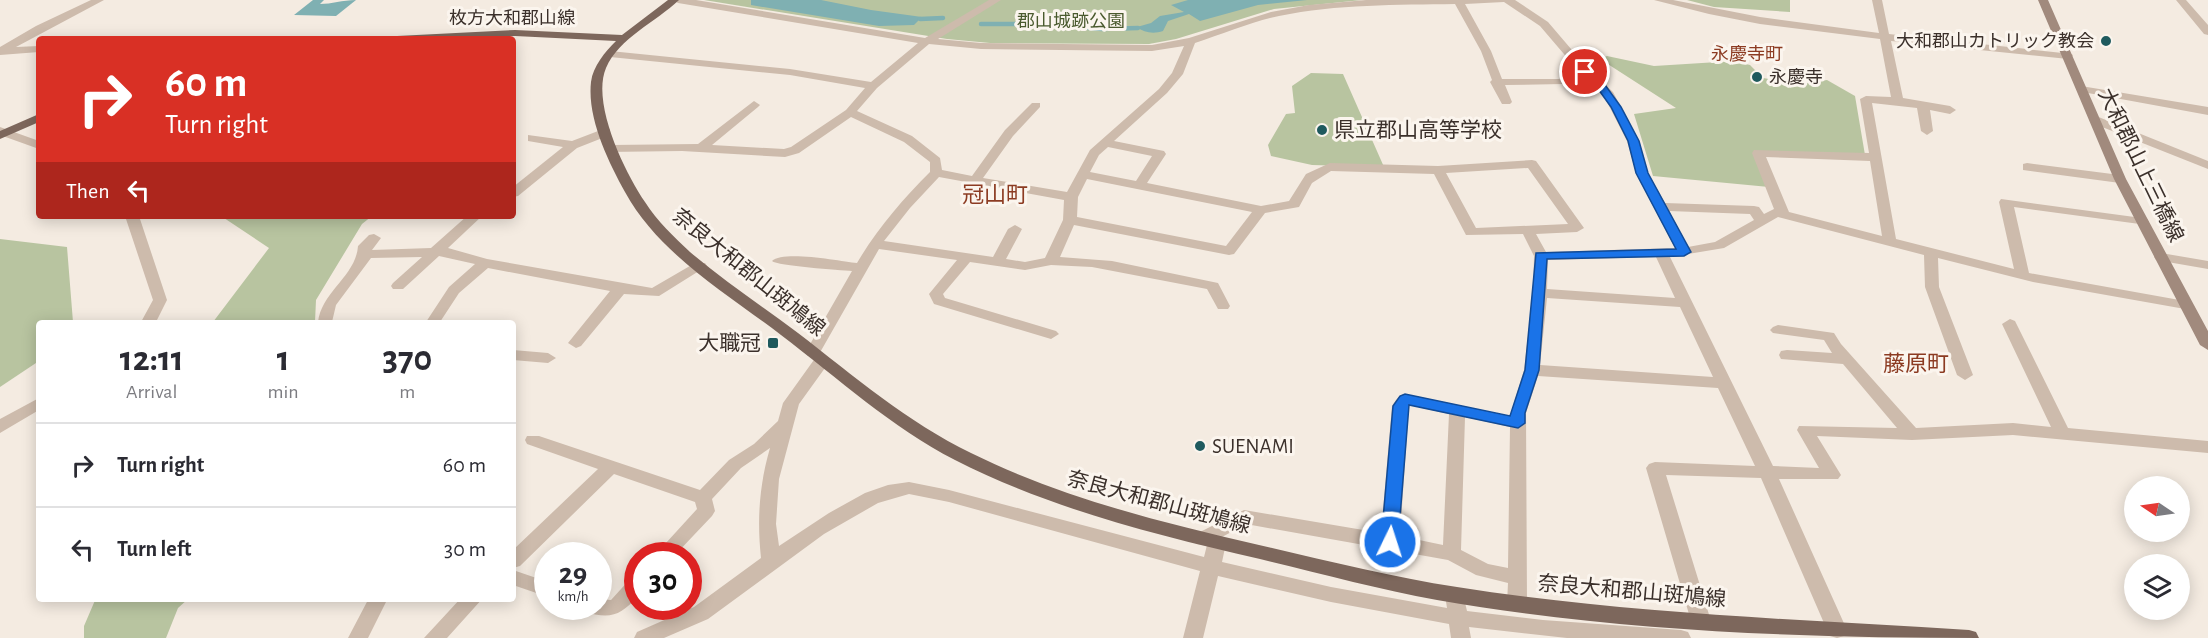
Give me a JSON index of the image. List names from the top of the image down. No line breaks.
{"streets":{"main road":["枚方大和郡山線","大和郡山上三橋線","奈良大和郡山斑鳩線"]},"crossings":[["枚方大和郡山線","奈良大和郡山斑鳩線"]],"districts":["永慶寺町","冠山町","藤原町"],"parks":["郡山城跡公園"],"places":{"other":["大和郡山カトリック教会","永慶寺","県立郡山高等学校","SUENAMI"],"transit":["大職冠"]},"north":"left","page":{"turn":["60 m","Turn right"],"then":"Then","eta":["12:11","Arrival","1","min","370","m"],"list":[{"name":"Turn right","value":"60 m"},{"name":"Turn left","value":"30 m"}],"speed":"29 km/h","limit":"30"}}
